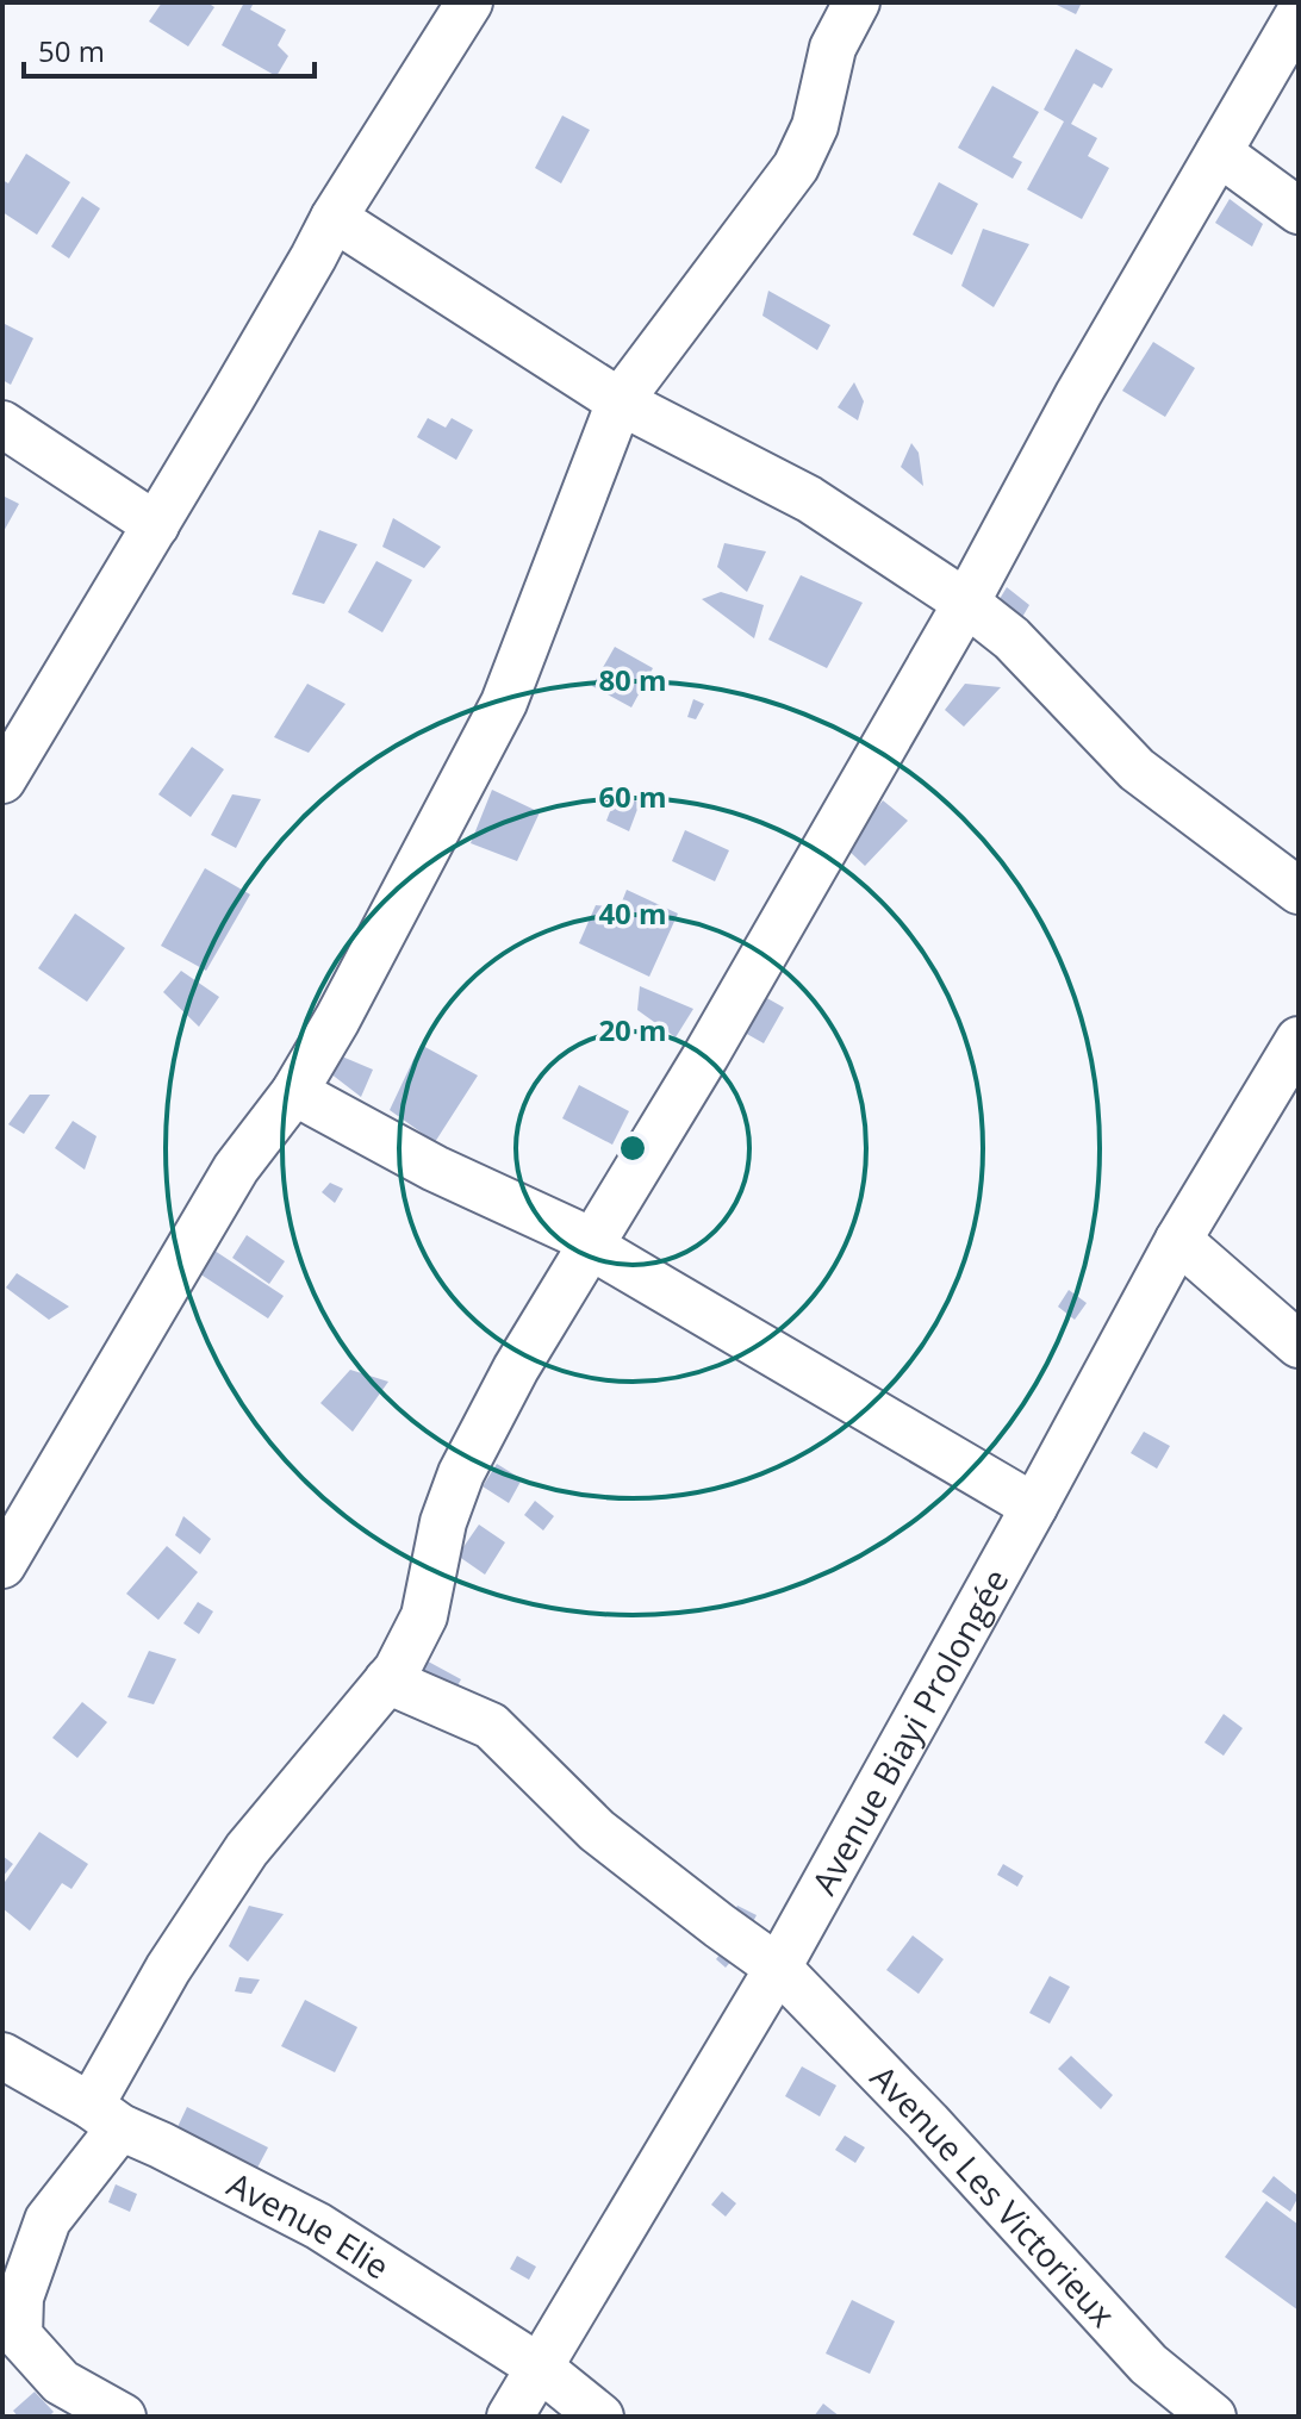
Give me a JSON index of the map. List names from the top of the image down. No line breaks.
{"streets":{"street":["Avenue Biayi Prolongée","Avenue Les Victorieux","Avenue Elie"]},"crossings":[["Avenue Biayi Prolongée","Avenue Les Victorieux"],["Avenue Biayi Prolongée","Avenue Elie"]],"scale_bar":"50 m","rings":["80 m","60 m","40 m","20 m"]}
